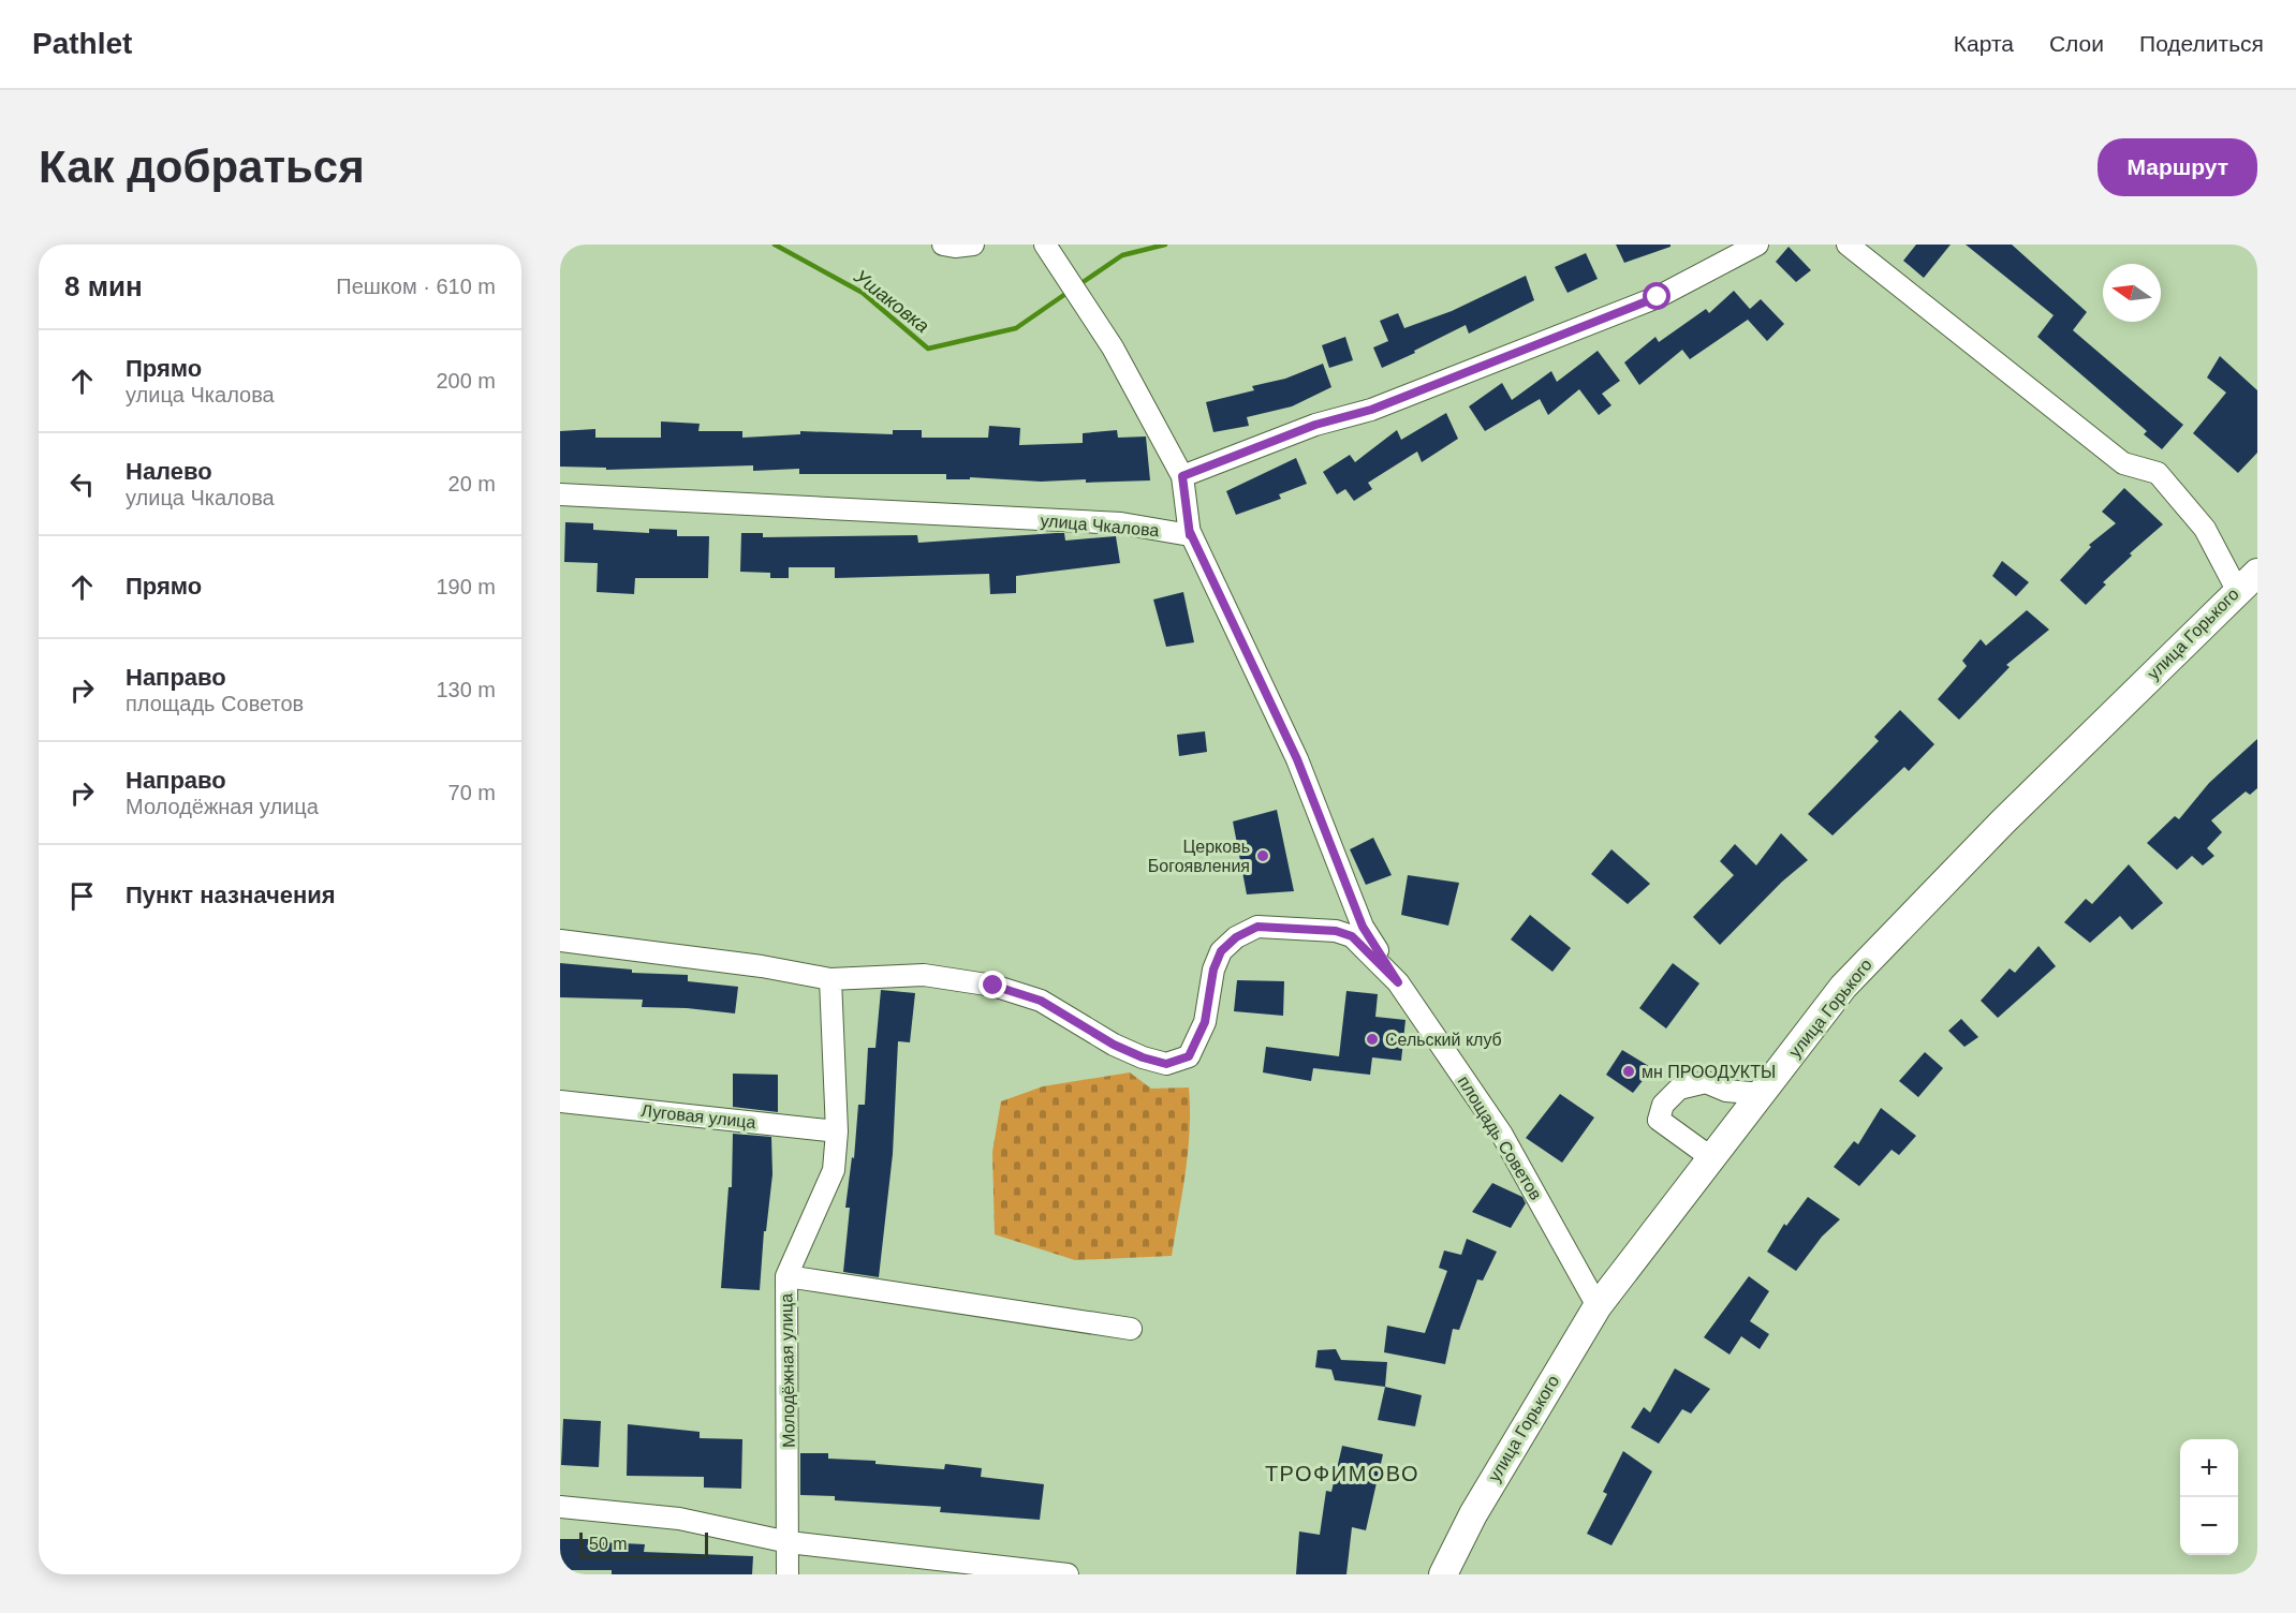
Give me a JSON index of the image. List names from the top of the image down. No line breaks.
{"streets":{"main road":["улица Горького"],"street":["улица Чкалова","Луговая улица","площадь Советов","Молодёжная улица"]},"crossings":[["улица Горького","площадь Советов"],["Луговая улица","Молодёжная улица"],["площадь Советов","Молодёжная улица"]],"districts":["ТРОФИМОВО"],"water":["Ушаковка"],"places":["Церковь Богоявления","Сельский клуб","мн ПРООДУКТЫ"],"scale_bar":"50 m","north":"left","page":{"header":"Pathlet","nav":["Карта","Слои","Поделиться"],"buttons":"Маршрут","title":"Как добраться","heading":["8 мин","Пешком · 610 m"],"list":[["Прямо","улица Чкалова","200 m"],["Налево","улица Чкалова","20 m"],["Прямо","190 m"],["Направо","площадь Советов","130 m"],["Направо","Молодёжная улица","70 m"],"Пункт назначения"],"map_buttons":["+","−"],"scale":"50 m"}}
